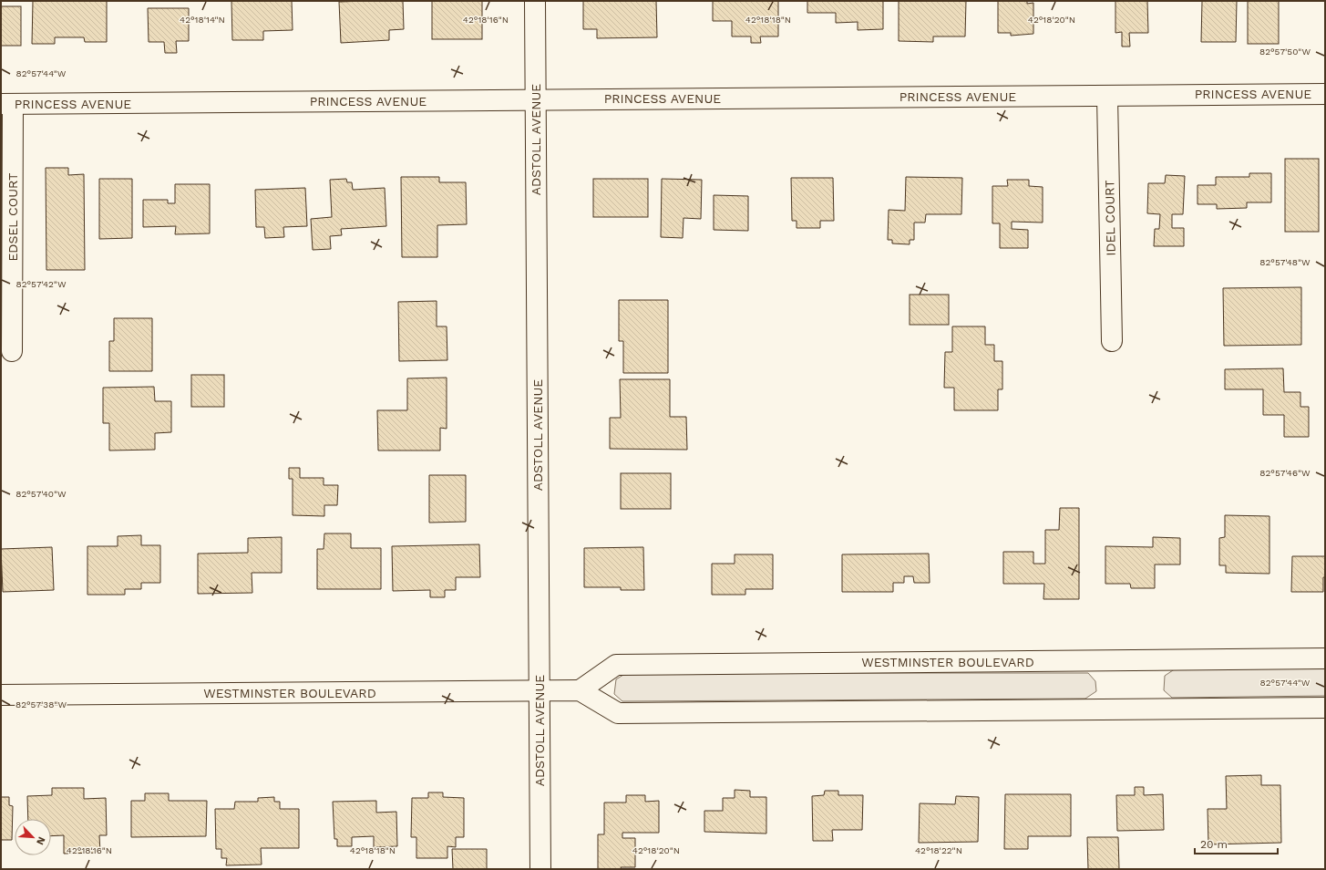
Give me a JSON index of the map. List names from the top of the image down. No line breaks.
{"streets":{"street":["PRINCESS AVENUE","ADSTOLL AVENUE","EDSEL COURT","IDEL COURT","WESTMINSTER BOULEVARD"]},"crossings":[["PRINCESS AVENUE","ADSTOLL AVENUE"],["PRINCESS AVENUE","EDSEL COURT"],["PRINCESS AVENUE","IDEL COURT"],["ADSTOLL AVENUE","WESTMINSTER BOULEVARD"]],"scale_bar":"20 m","north":"bottom right","coordinates":["42°18'14\"N","42°18'16\"N","42°18'18\"N","42°18'20\"N","82°57'50\"W","82°57'44\"W","82°57'48\"W","82°57'42\"W","82°57'46\"W","82°57'40\"W","82°57'38\"W","42°18'22\"N"]}
